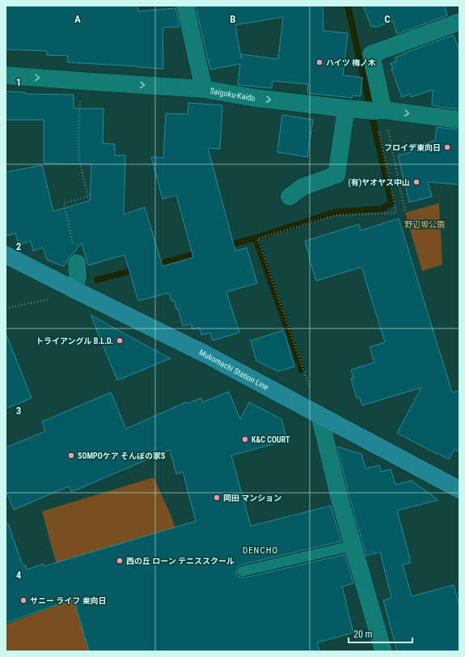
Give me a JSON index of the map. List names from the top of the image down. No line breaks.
{"streets":{"main road":["Mukomachi Station Line"],"street":["Saigoku-Kaido"]},"one_way":["Saigoku-Kaido"],"districts":["DENCHO"],"parks":["野辺坂公園"],"places":["ハイツ 梅ノ木","フロイデ東向日","(有)ヤオヤス中山","トライアングル B.L.D.","K&C COURT","SOMPOケア そんぽの家S","岡田 マンション","西の丘 ローン テニススクール","サニー ライフ 東向日"],"scale_bar":"20 m","grid":{"columns":["A","B","C"],"rows":["1","2","3","4"]}}
